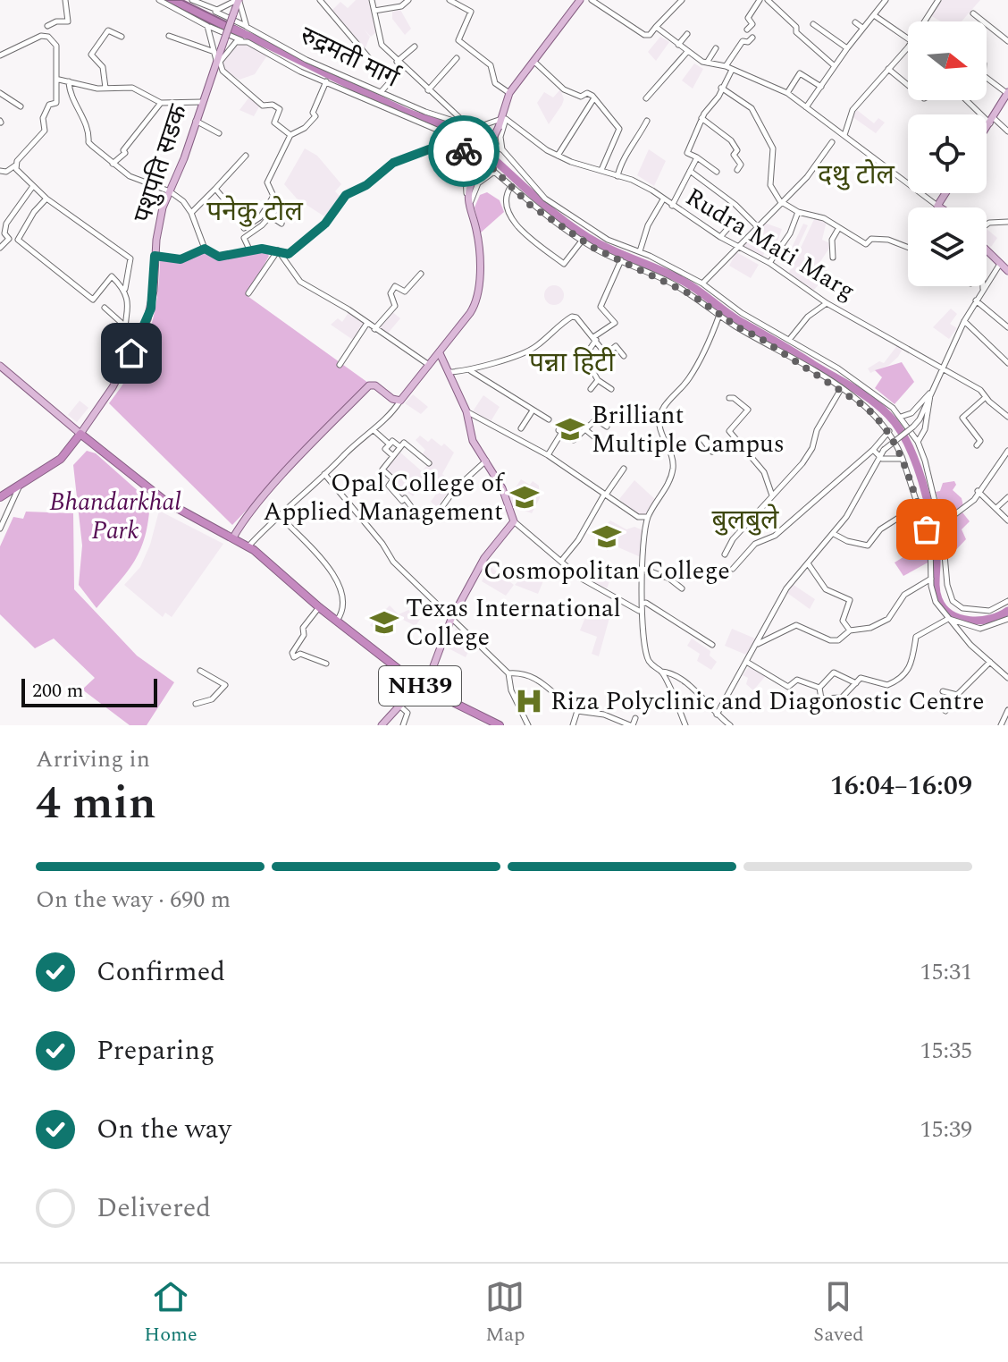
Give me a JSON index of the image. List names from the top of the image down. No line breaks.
{"streets":{"highway":["NH39"],"main road":["पशुपति सडक"],"street":["रुद्रमती मार्ग","Rudra Mati Marg"]},"crossings":[["पशुपति सडक","NH39"]],"districts":["दथु टोल","पनेकु टोल","पन्ना हिटी","बुलबुले"],"parks":["Bhandarkhal Park"],"places":{"school or university":["Brilliant Multiple Campus","Opal College of Applied Management","Cosmopolitan College","Texas International College"],"hospital":["Riza Polyclinic and Diagonostic Centre"]},"scale_bar":"200 m","north":"right","page":{"scale":"200 m","heading":["4 min","Arriving in","16:04–16:09"],"bar":"On the way · 690 m","list":[["Confirmed","15:31"],["Preparing","15:35"],["On the way","15:39"],"Delivered"],"tabs":["Home","Map","Saved"]}}
